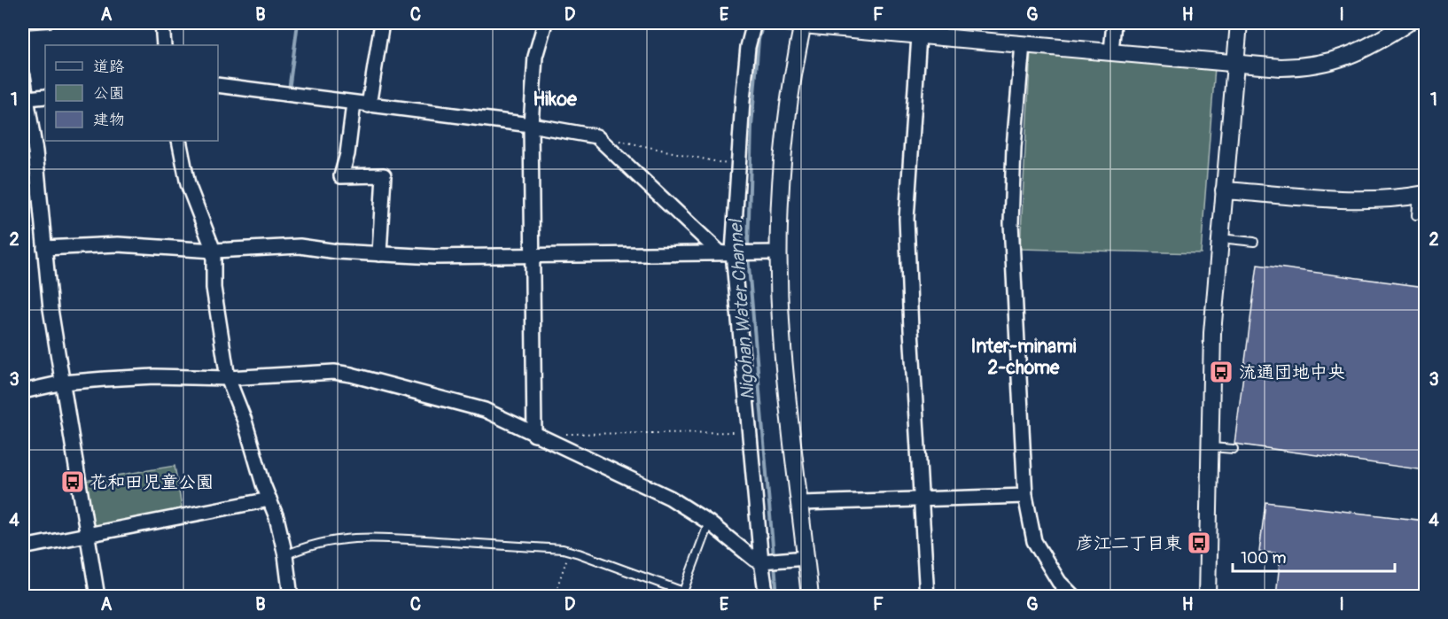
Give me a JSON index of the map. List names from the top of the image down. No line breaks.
{"districts":["Hikoe","Inter-minami 2-chome"],"water":["Nigohan Water Channel"],"places":{"bus stop":["流通団地中央","花和田児童公園","彦江二丁目東"]},"legend":["道路","公園","建物"],"scale_bar":"100 m","grid":{"columns":["A","B","C","D","E","F","G","H","I"],"rows":["1","2","3","4"]}}
